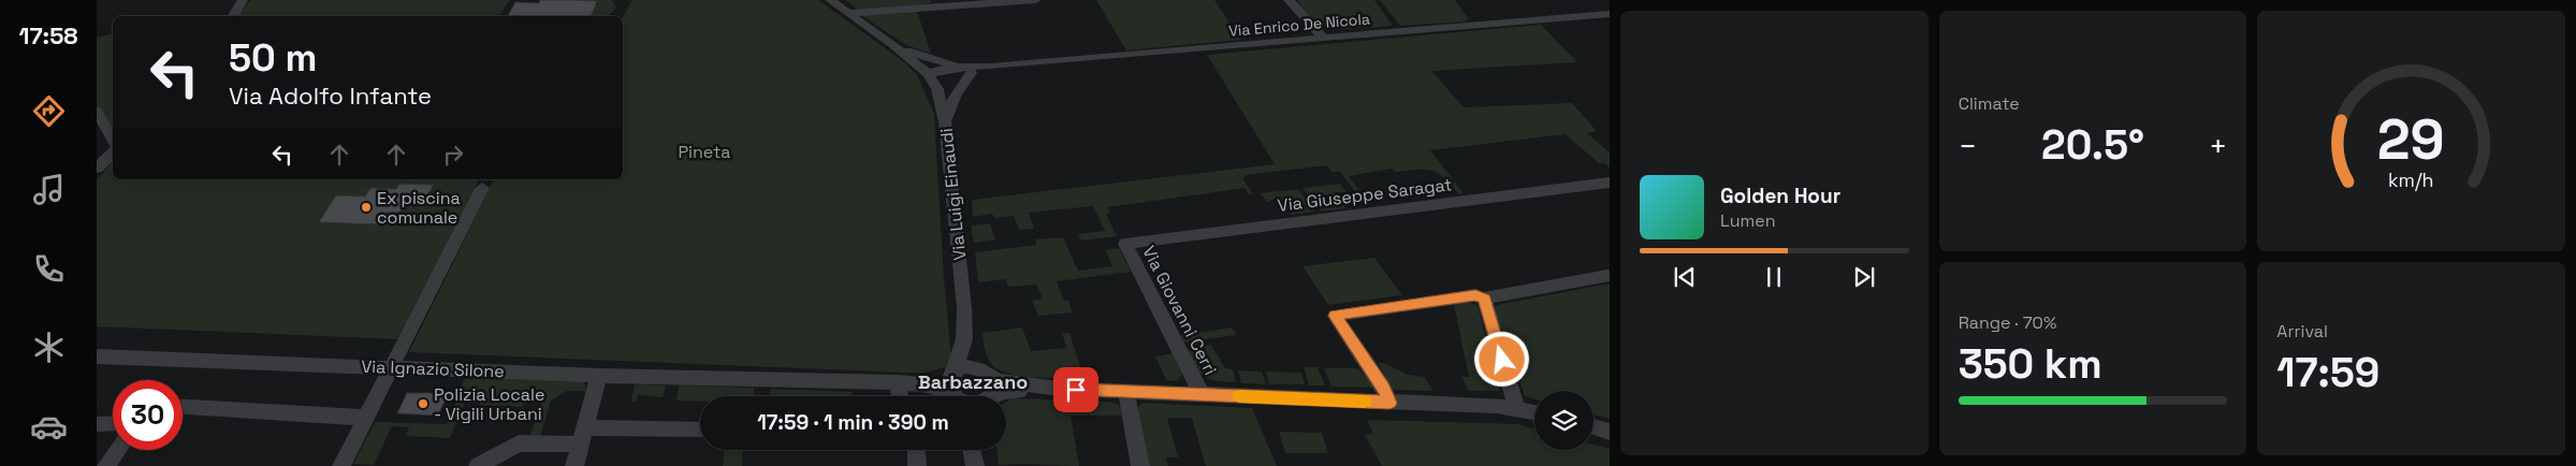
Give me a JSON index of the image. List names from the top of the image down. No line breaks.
{"streets":{"street":["Via Enrico De Nicola","Via Luigi Einaudi","Via Giuseppe Saragat","Via Giovanni Cerri","Via Ignazio Silone"]},"crossings":[["Via Luigi Einaudi","Via Ignazio Silone"],["Via Giuseppe Saragat","Via Giovanni Cerri"]],"districts":["Barbazzano"],"parks":["Pineta"],"places":["Ex piscina comunale","Polizia Locale - Vigili Urbani"],"page":{"tabs":"17:58","tile":["Climate",["Range · 70%","350 km"],["Arrival","17:59"]],"turn":["50 m","Via Adolfo Infante"],"heat":["−","20.5°","+"],"song":["Golden Hour","Lumen"],"limit":"30","trip":"17:59 · 1 min · 390 m","gauge":["29","km/h"]}}
